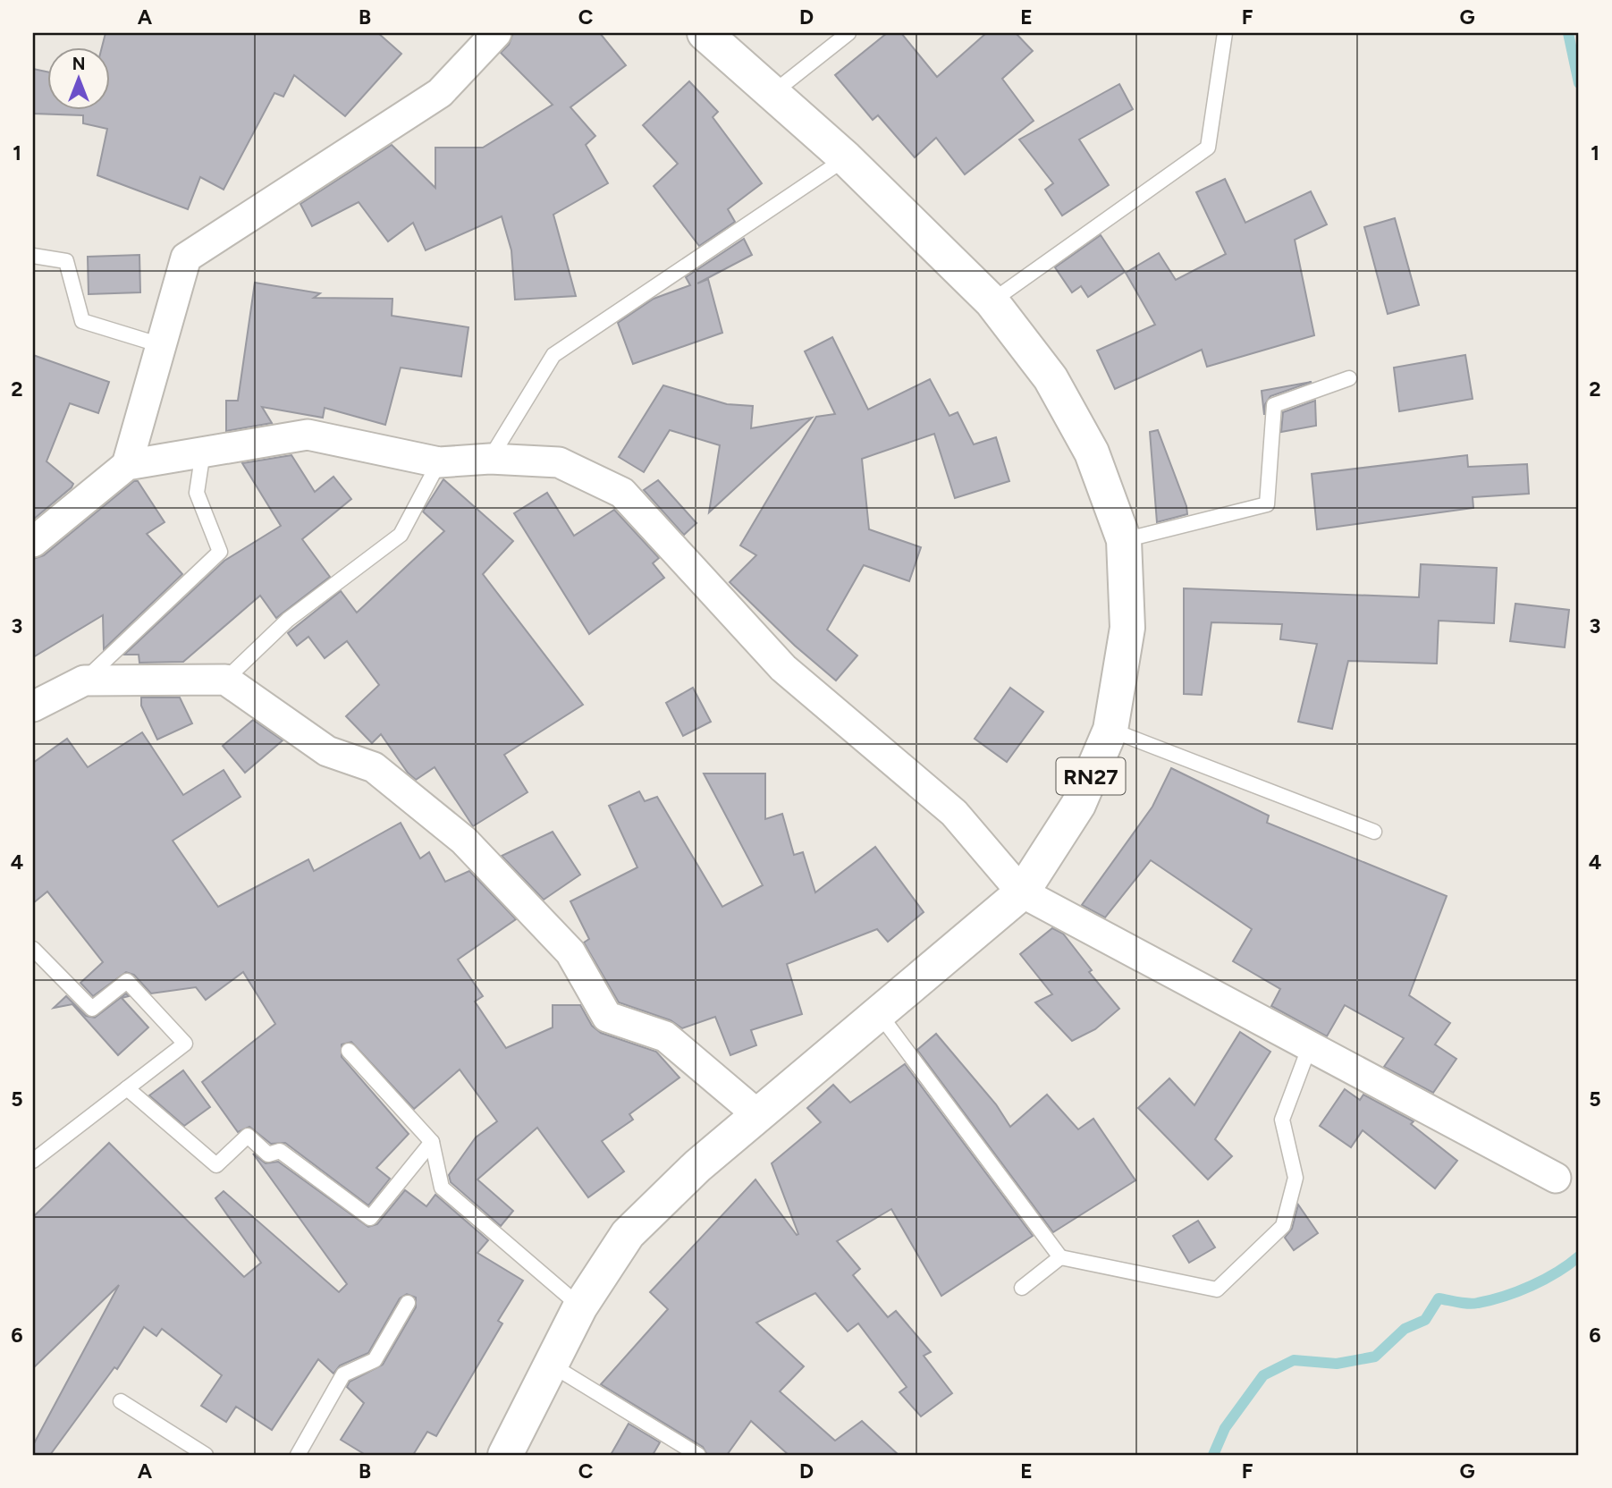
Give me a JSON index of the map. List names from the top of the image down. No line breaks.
{"streets":{"main road":["RN27"]},"north":"top","grid":{"columns":["A","B","C","D","E","F","G"],"rows":["1","2","3","4","5","6"]}}
